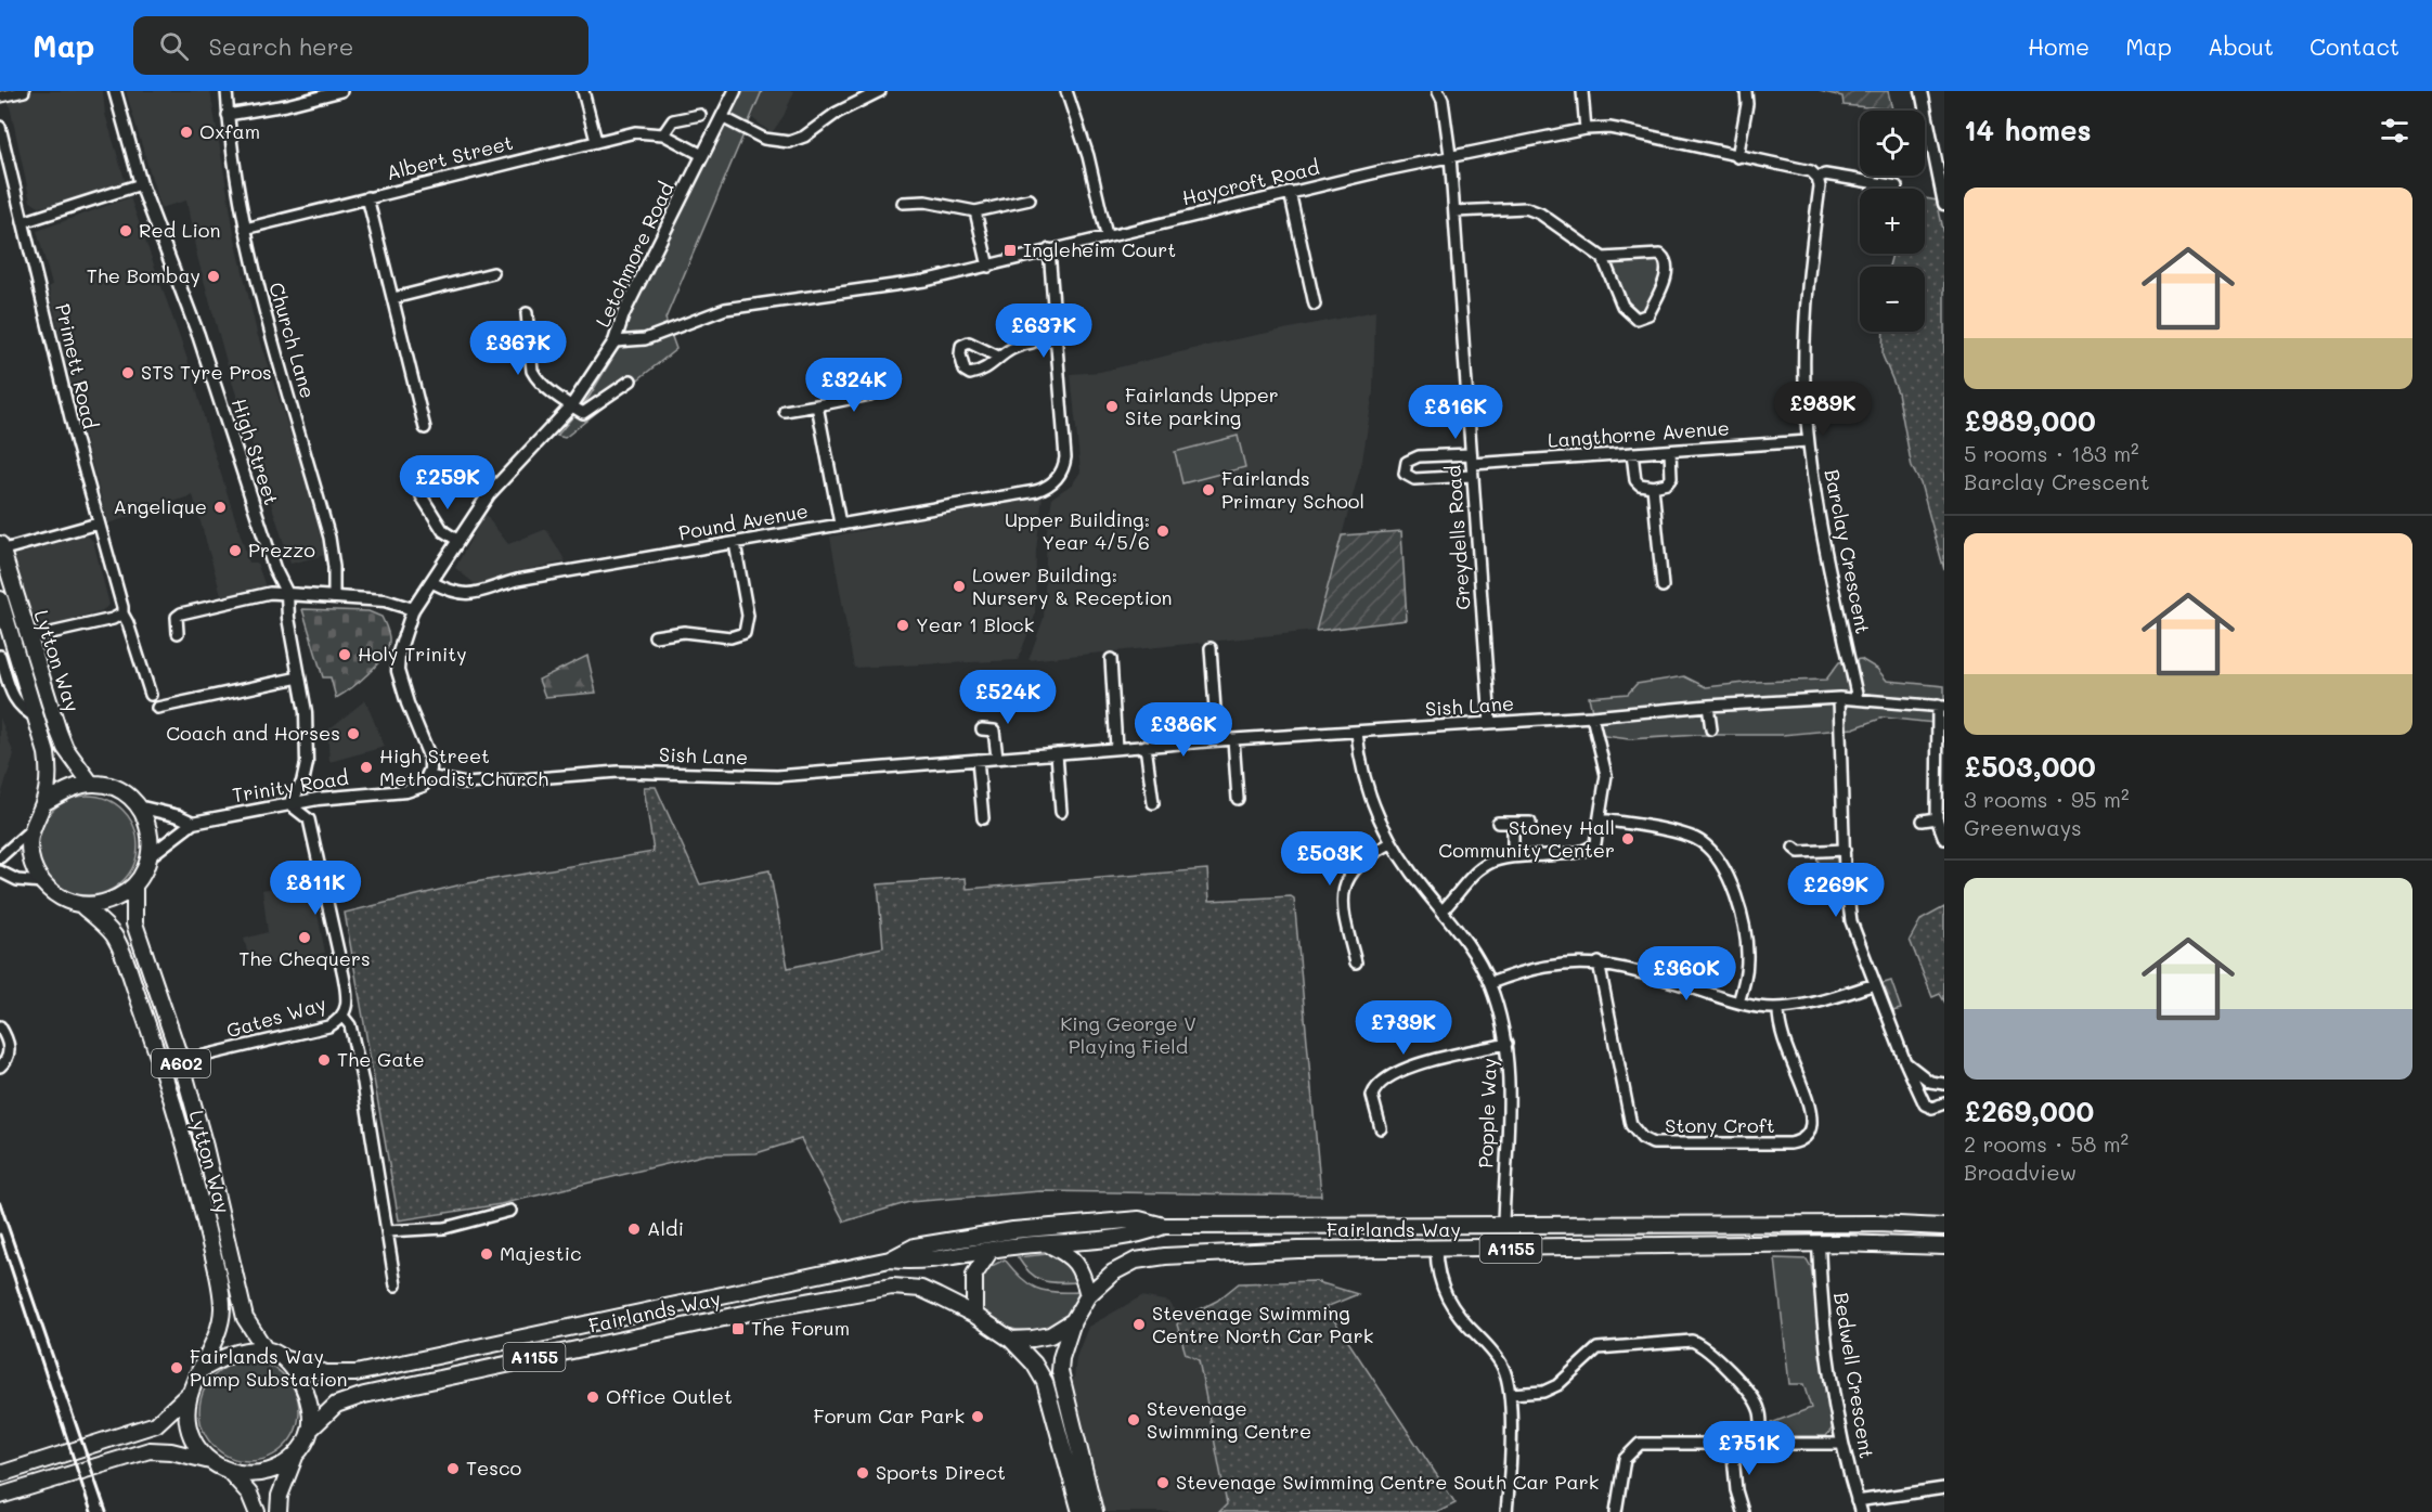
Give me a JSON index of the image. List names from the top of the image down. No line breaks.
{"streets":{"main road":["Lytton Way","A602","Fairlands Way","A1155"],"street":["Albert Street","Haycroft Road","Letchmore Road","Church Lane","Primett Road","Langthorne Avenue","High Street","Pound Avenue","Greydells Road","Barclay Crescent","Sish Lane","Trinity Road","Gates Way","Popple Way","Stony Croft","Bedwell Crescent"]},"crossings":[["Albert Street","Letchmore Road"],["Albert Street","Church Lane"],["Haycroft Road","Letchmore Road"],["Haycroft Road","Greydells Road"],["Haycroft Road","Barclay Crescent"],["Letchmore Road","Pound Avenue"],["Letchmore Road","Sish Lane"],["Letchmore Road","Trinity Road"],["Langthorne Avenue","Greydells Road"],["Langthorne Avenue","Barclay Crescent"],["High Street","Trinity Road"],["Greydells Road","Sish Lane"],["Barclay Crescent","Sish Lane"],["Lytton Way","Trinity Road"],["Lytton Way","Gates Way"],["Lytton Way","Fairlands Way"],["Sish Lane","Trinity Road"],["Sish Lane","Popple Way"],["Popple Way","Fairlands Way"],["Fairlands Way","A1155"],["Fairlands Way","Bedwell Crescent"]],"parks":["King George V Playing Field"],"places":{"other":["Oxfam","Red Lion","The Bombay","STS Tyre Pros","Fairlands Upper Site parking","Fairlands Primary School","Angelique","Upper Building: Year 4/5/6","Prezzo","Lower Building: Nursery & Reception","Year 1 Block","Holy Trinity","Coach and Horses","High Street Methodist Church","Stoney Hall Community Center","The Chequers","The Gate","Aldi","Majestic","Stevenage Swimming Centre North Car Park","Fairlands Way Pump Substation","Office Outlet","Forum Car Park","Stevenage Swimming Centre","Tesco","Sports Direct","Stevenage Swimming Centre South Car Park"],"transit":["Ingleheim Court","The Forum"]},"page":{"header":"Map","search":"Search here","nav":["Home","Map","About","Contact"],"heading":"14 homes","map_buttons":["+","−"],"list":[{"name":"£989,000","note":"5 rooms · 183 m² · Barclay Crescent"},{"name":"£503,000","note":"3 rooms · 95 m² · Greenways"},{"name":"£269,000","note":"2 rooms · 58 m² · Broadview"}],"price":["£637K","£367K","£324K","£989K","£816K","£259K","£524K","£386K","£503K","£811K","£269K","£360K","£739K","£751K"]}}
